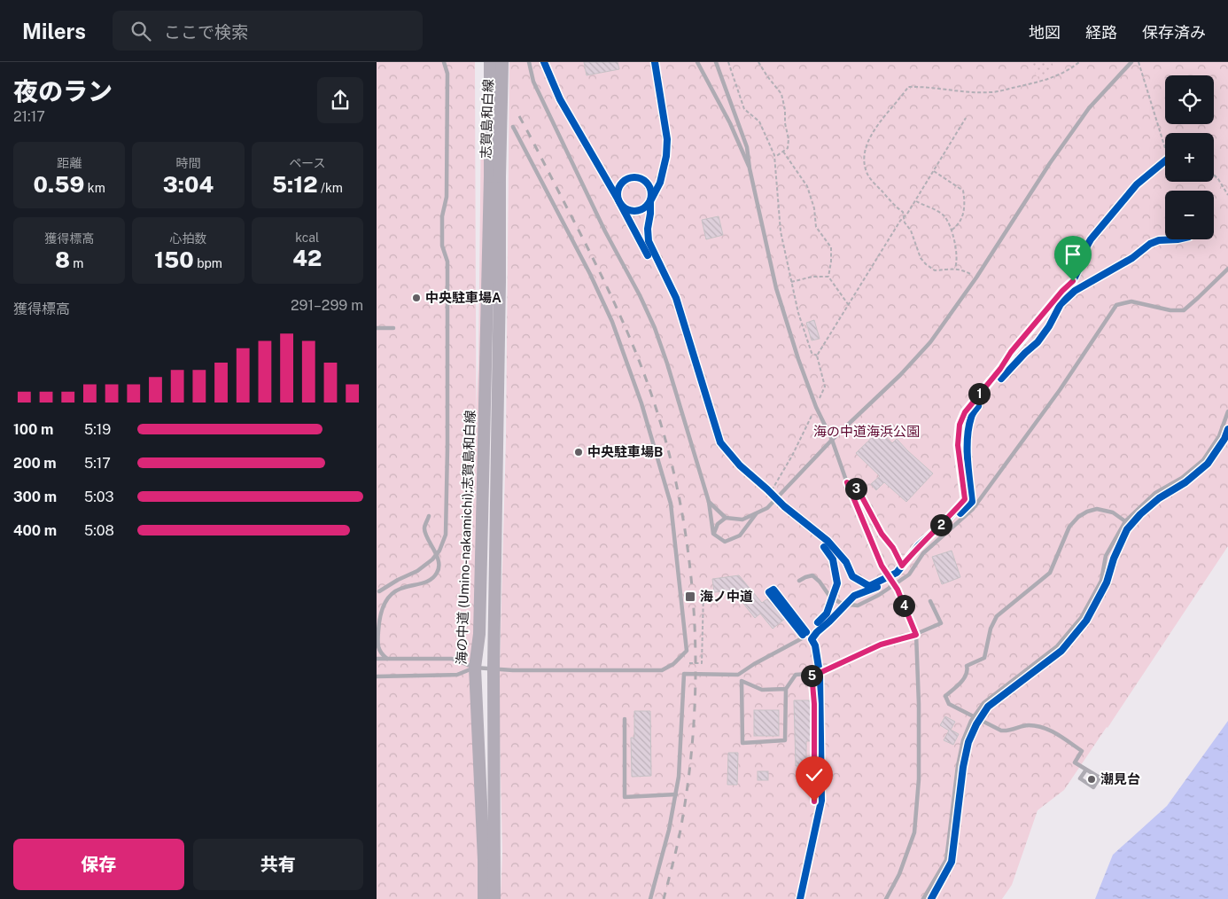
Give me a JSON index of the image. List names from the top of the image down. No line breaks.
{"streets":{"main road":["志賀島和白線","海の中道 (Umino-nakamichi);志賀島和白線"]},"crossings":[["志賀島和白線","海の中道 (Umino-nakamichi);志賀島和白線"]],"parks":["海の中道海浜公園"],"places":{"other":["中央駐車場A","中央駐車場B","潮見台"],"transit":["海ノ中道"]},"page":{"header":"Milers","search":"ここで検索","nav":["地図","経路","保存済み"],"heading":["夜のラン","21:17"],"map_buttons":["+","−"],"stats":[["距離","0.59 km"],["時間","3:04"],["ペース","5:12 /km"],["獲得標高","8 m"],["心拍数","150 bpm"],["kcal","42"]],"chart":["獲得標高","291–299 m"],"pins":["1","3","2","4","5"],"list":[{"name":"100 m","note":"5:19"},{"name":"200 m","note":"5:17"},{"name":"300 m","note":"5:03"},{"name":"400 m","note":"5:08"}],"buttons":["保存","共有"]}}
